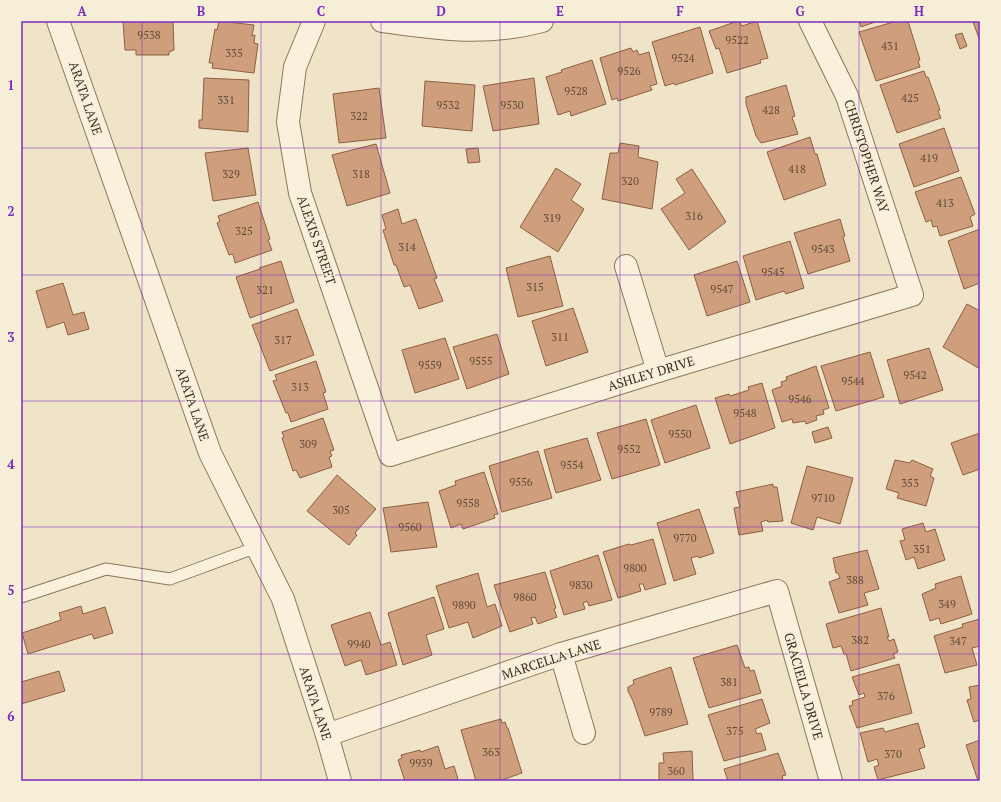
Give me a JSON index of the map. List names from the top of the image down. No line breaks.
{"streets":{"street":["ARATA LANE","CHRISTOPHER WAY","ALEXIS STREET","ASHLEY DRIVE","MARCELLA LANE","GRACIELLA DRIVE"]},"crossings":[["ARATA LANE","MARCELLA LANE"],["CHRISTOPHER WAY","ASHLEY DRIVE"],["ALEXIS STREET","ASHLEY DRIVE"],["MARCELLA LANE","GRACIELLA DRIVE"]],"house_numbers":["9538","9522","431","335","9524","9526","9528","425","331","9532","9530","428","322","419","418","329","318","320","413","316","319","325","314","9543","9545","315","9547","321","311","317","9555","9559","9542","9544","313","9546","9548","9550","309","9552","9554","9556","353","9710","9558","305","9560","9770","351","9800","388","9830","9860","349","9890","382","347","9940","381","376","9789","375","363","370","9939","360"],"grid":{"columns":["A","B","C","D","E","F","G","H"],"rows":["1","2","3","4","5","6"]}}
